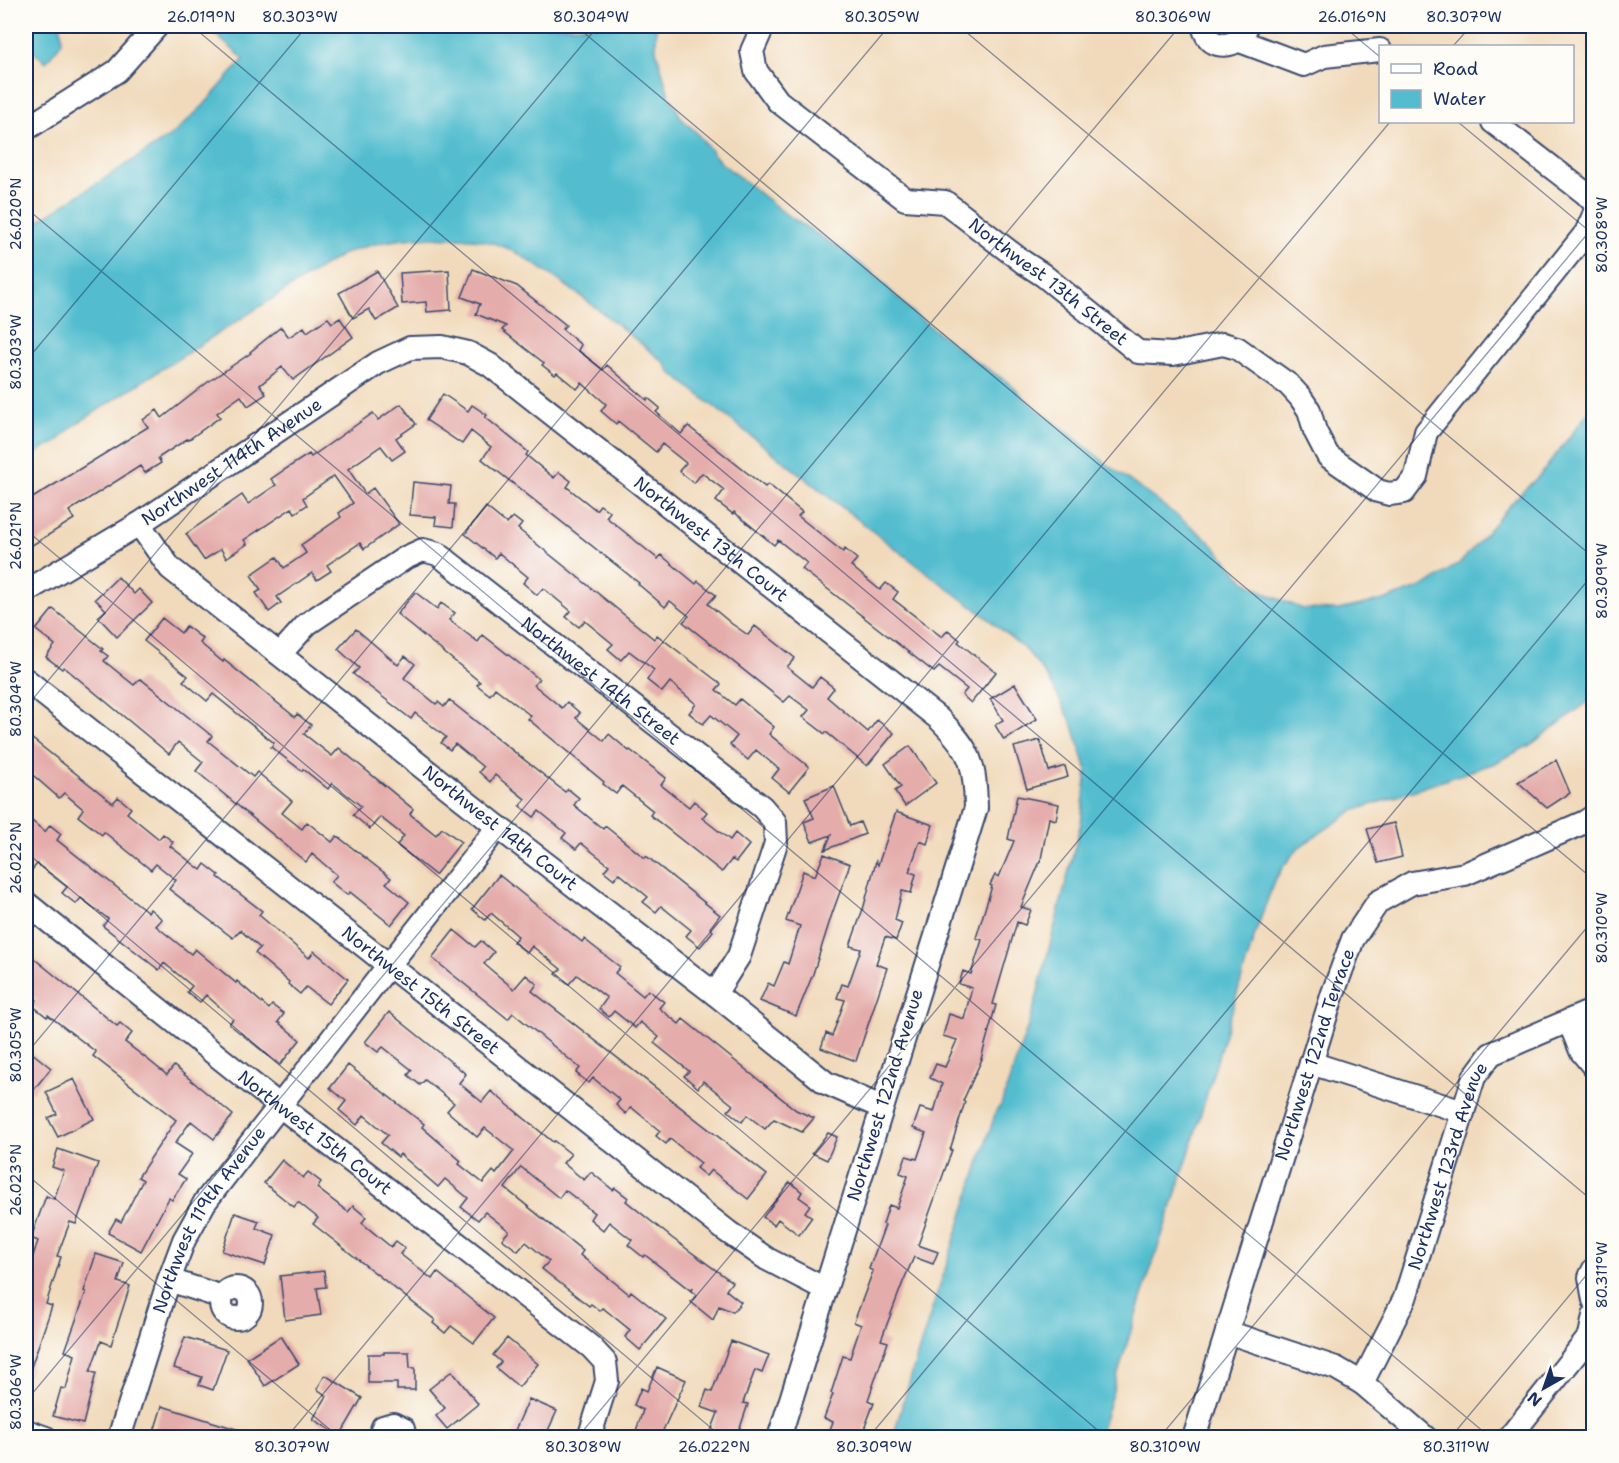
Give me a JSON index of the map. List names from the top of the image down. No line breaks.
{"streets":{"street":["Northwest 13th Street","Northwest 114th Avenue","Northwest 13th Court","Northwest 14th Street","Northwest 14th Court","Northwest 15th Street","Northwest 122nd Terrace","Northwest 122nd Avenue","Northwest 15th Court","Northwest 123rd Avenue","Northwest 119th Avenue"]},"crossings":[["Northwest 114th Avenue","Northwest 13th Court"],["Northwest 114th Avenue","Northwest 14th Court"],["Northwest 13th Court","Northwest 122nd Avenue"],["Northwest 14th Street","Northwest 14th Court"],["Northwest 14th Court","Northwest 122nd Avenue"],["Northwest 14th Court","Northwest 119th Avenue"],["Northwest 15th Street","Northwest 122nd Avenue"],["Northwest 15th Street","Northwest 119th Avenue"],["Northwest 15th Court","Northwest 119th Avenue"]],"legend":["Road","Water"],"north":"bottom left","coordinates":["26.019°N","80.303°W","80.304°W","80.305°W","80.306°W","26.016°N","80.307°W","26.020°N","80.308°W","26.021°N","80.309°W","26.022°N","80.310°W","26.023°N","80.311°W"]}
